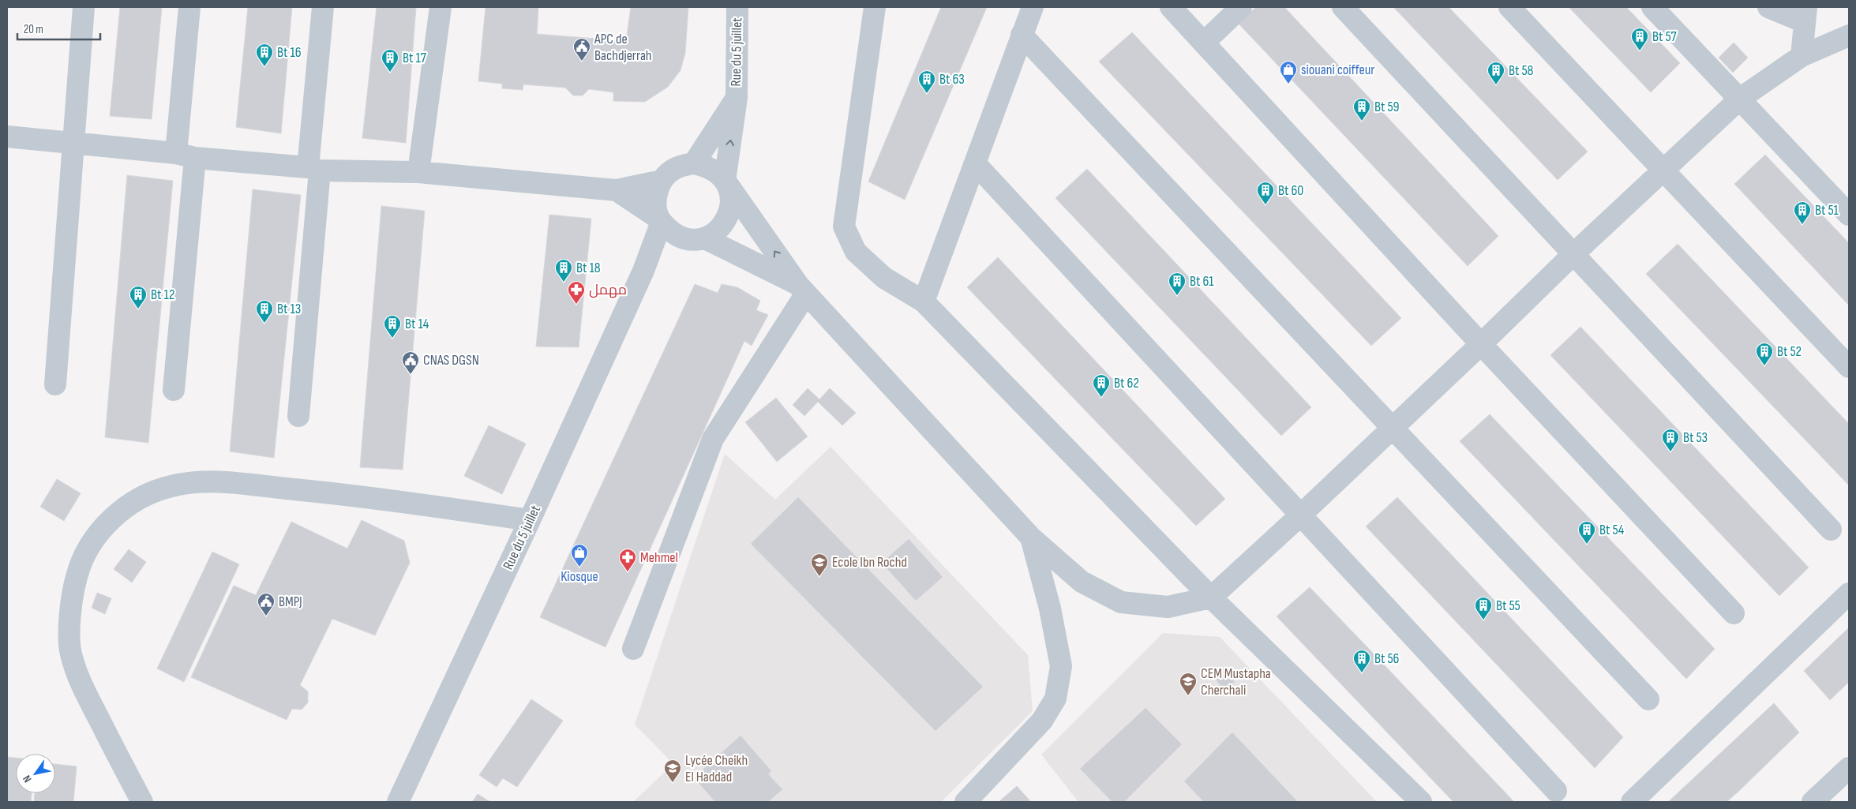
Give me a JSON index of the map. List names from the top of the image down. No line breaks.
{"streets":{"street":["Rue du 5 juillet"]},"places":{"building":["Bt 57","Bt 16","Bt 17","Bt 58","Bt 63","Bt 59","Bt 60","Bt 51","Bt 18","Bt 61","Bt 12","Bt 13","Bt 14","Bt 52","Bt 62","Bt 53","Bt 54","Bt 55","Bt 56"],"public building":["APC de Bachdjerrah","CNAS DGSN","BMPJ"],"shop":["siouani coiffeur","Kiosque"],"pharmacy":["مهمل","Mehmel"],"school or university":["Ecole Ibn Rochd","CEM Mustapha Cherchali","Lycée Cheikh El Haddad"]},"scale_bar":"20 m","north":"bottom left"}
